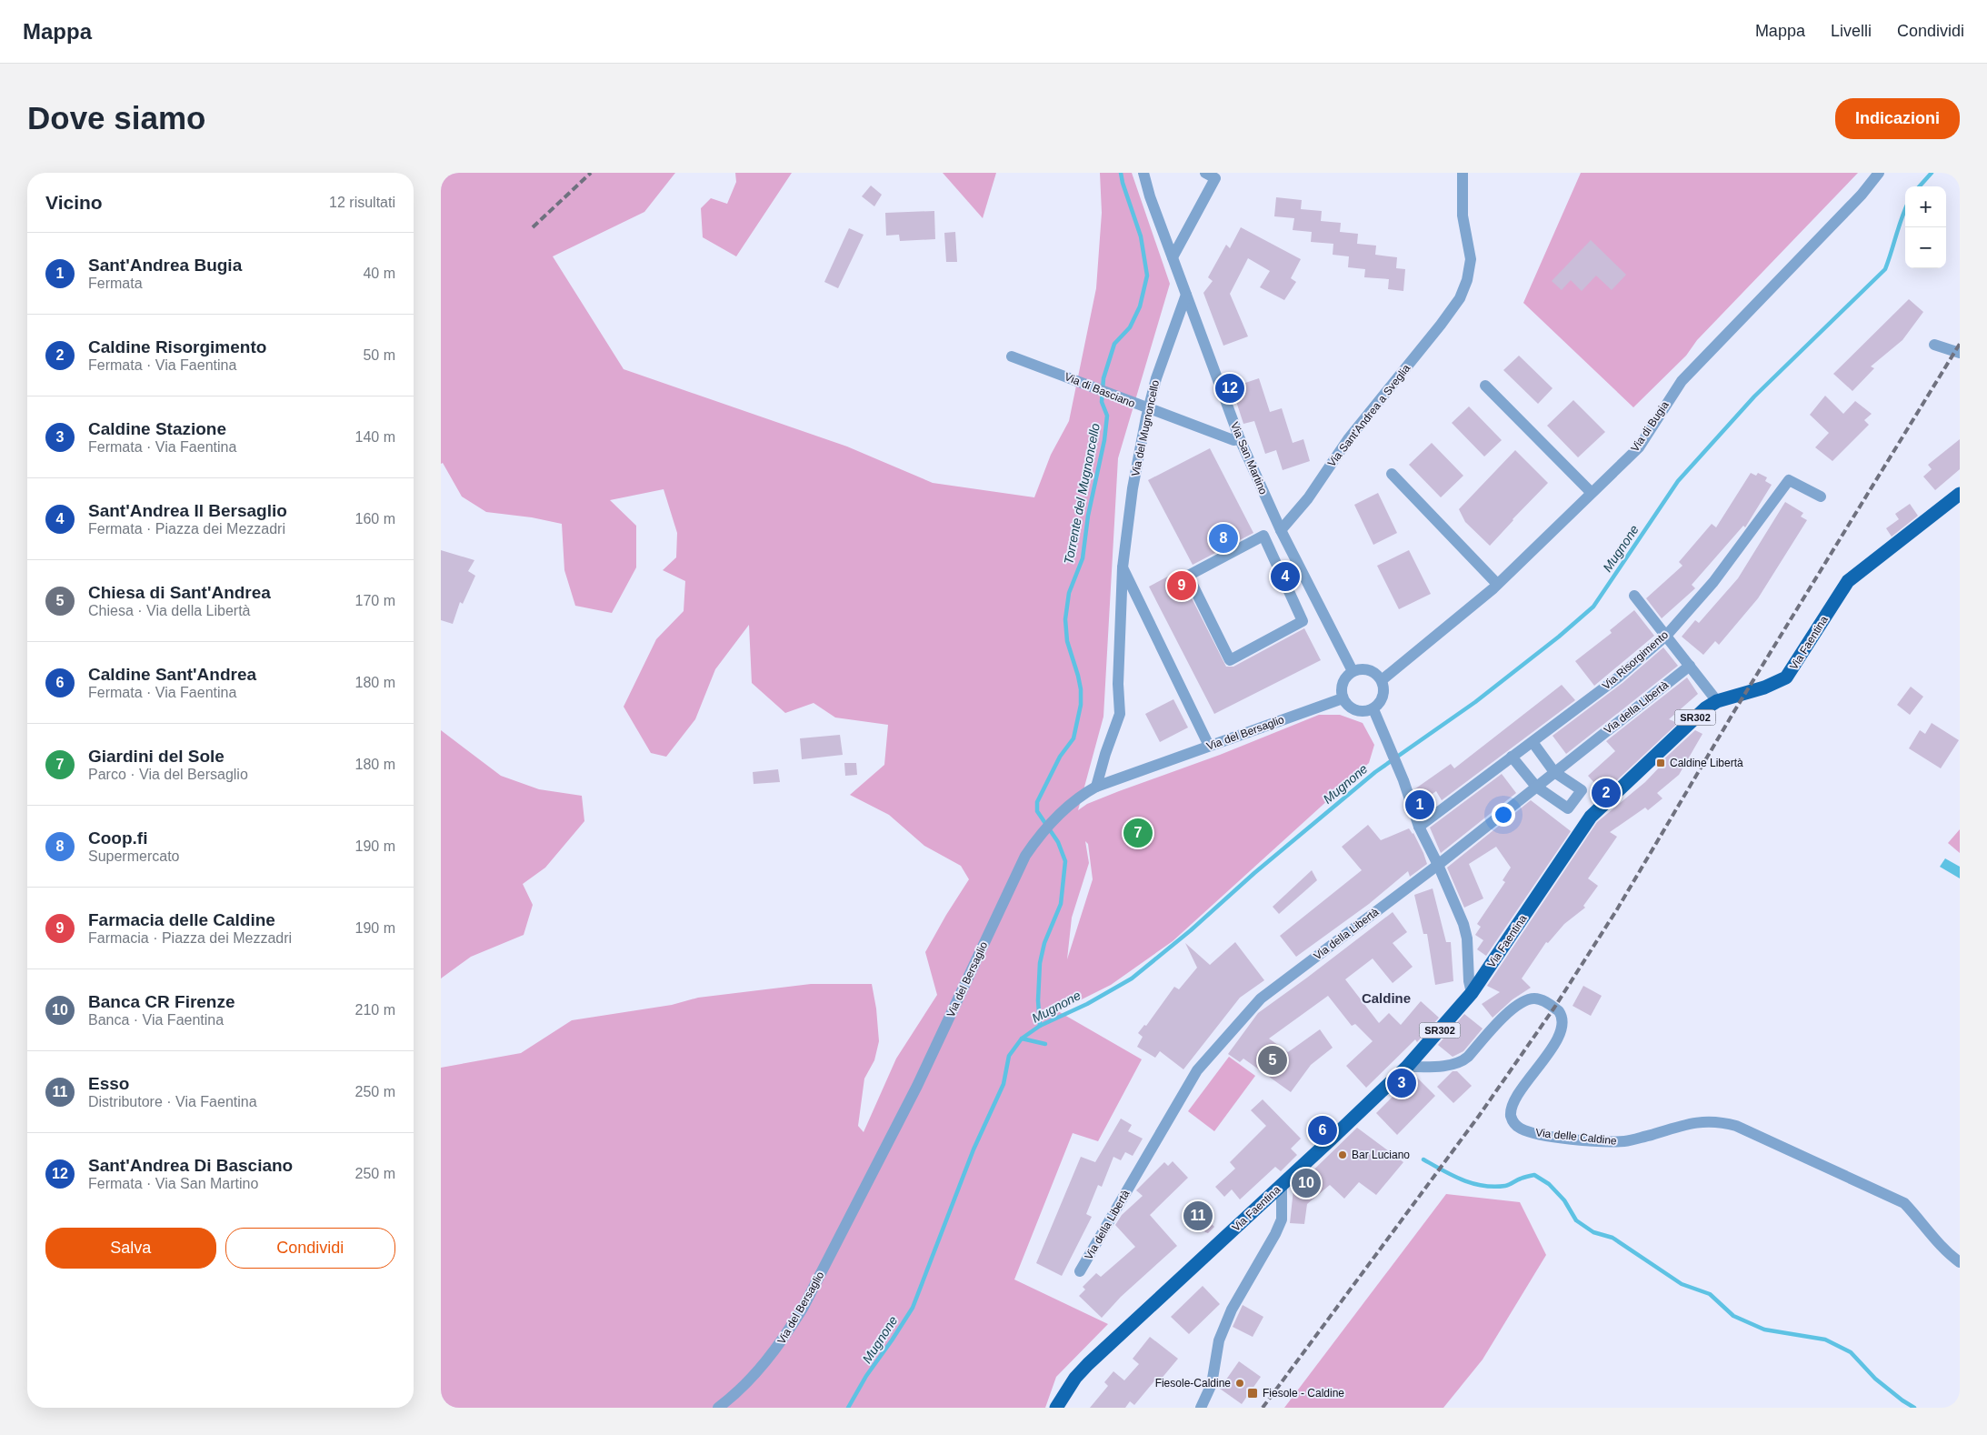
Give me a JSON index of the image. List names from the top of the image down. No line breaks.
{"streets":{"main road":["Via Faentina","SR302"],"street":["Via di Basciano","Via Sant'Andrea a Sveglia","Via di Bugia","Via del Mugnoncello","Via San Martino","Via Risorgimento","Via della Libertà","Via del Bersaglio","Via delle Caldine"]},"crossings":[["Via di Basciano","Via del Mugnoncello"],["Via di Basciano","Via San Martino"],["Via Sant'Andrea a Sveglia","Via San Martino"],["Via di Bugia","Via del Bersaglio"],["Via del Mugnoncello","Via San Martino"],["Via del Mugnoncello","Via del Bersaglio"],["Via Faentina","Via delle Caldine"]],"districts":["Caldine"],"water":["Torrente del Mugnoncello","Mugnone"],"places":{"transit":["Caldine Libertà","Fiesole - Caldine"],"other":["Bar Luciano","Fiesole-Caldine"]},"page":{"header":"Mappa","nav":["Mappa","Livelli","Condividi"],"buttons":["Indicazioni",["Salva","Condividi"]],"title":"Dove siamo","heading":["Vicino","12 risultati"],"map_buttons":["+","−"],"list":[{"mark":"1","name":"Sant'Andrea Bugia","note":"Fermata","value":"40 m"},{"mark":"2","name":"Caldine Risorgimento","note":"Fermata · Via Faentina","value":"50 m"},{"mark":"3","name":"Caldine Stazione","note":"Fermata · Via Faentina","value":"140 m"},{"mark":"4","name":"Sant'Andrea Il Bersaglio","note":"Fermata · Piazza dei Mezzadri","value":"160 m"},{"mark":"5","name":"Chiesa di Sant'Andrea","note":"Chiesa · Via della Libertà","value":"170 m"},{"mark":"6","name":"Caldine Sant'Andrea","note":"Fermata · Via Faentina","value":"180 m"},{"mark":"7","name":"Giardini del Sole","note":"Parco · Via del Bersaglio","value":"180 m"},{"mark":"8","name":"Coop.fi","note":"Supermercato","value":"190 m"},{"mark":"9","name":"Farmacia delle Caldine","note":"Farmacia · Piazza dei Mezzadri","value":"190 m"},{"mark":"10","name":"Banca CR Firenze","note":"Banca · Via Faentina","value":"210 m"},{"mark":"11","name":"Esso","note":"Distributore · Via Faentina","value":"250 m"},{"mark":"12","name":"Sant'Andrea Di Basciano","note":"Fermata · Via San Martino","value":"250 m"}],"pins":["12","8","4","9","2","1","7","5","3","6","10","11"]}}
